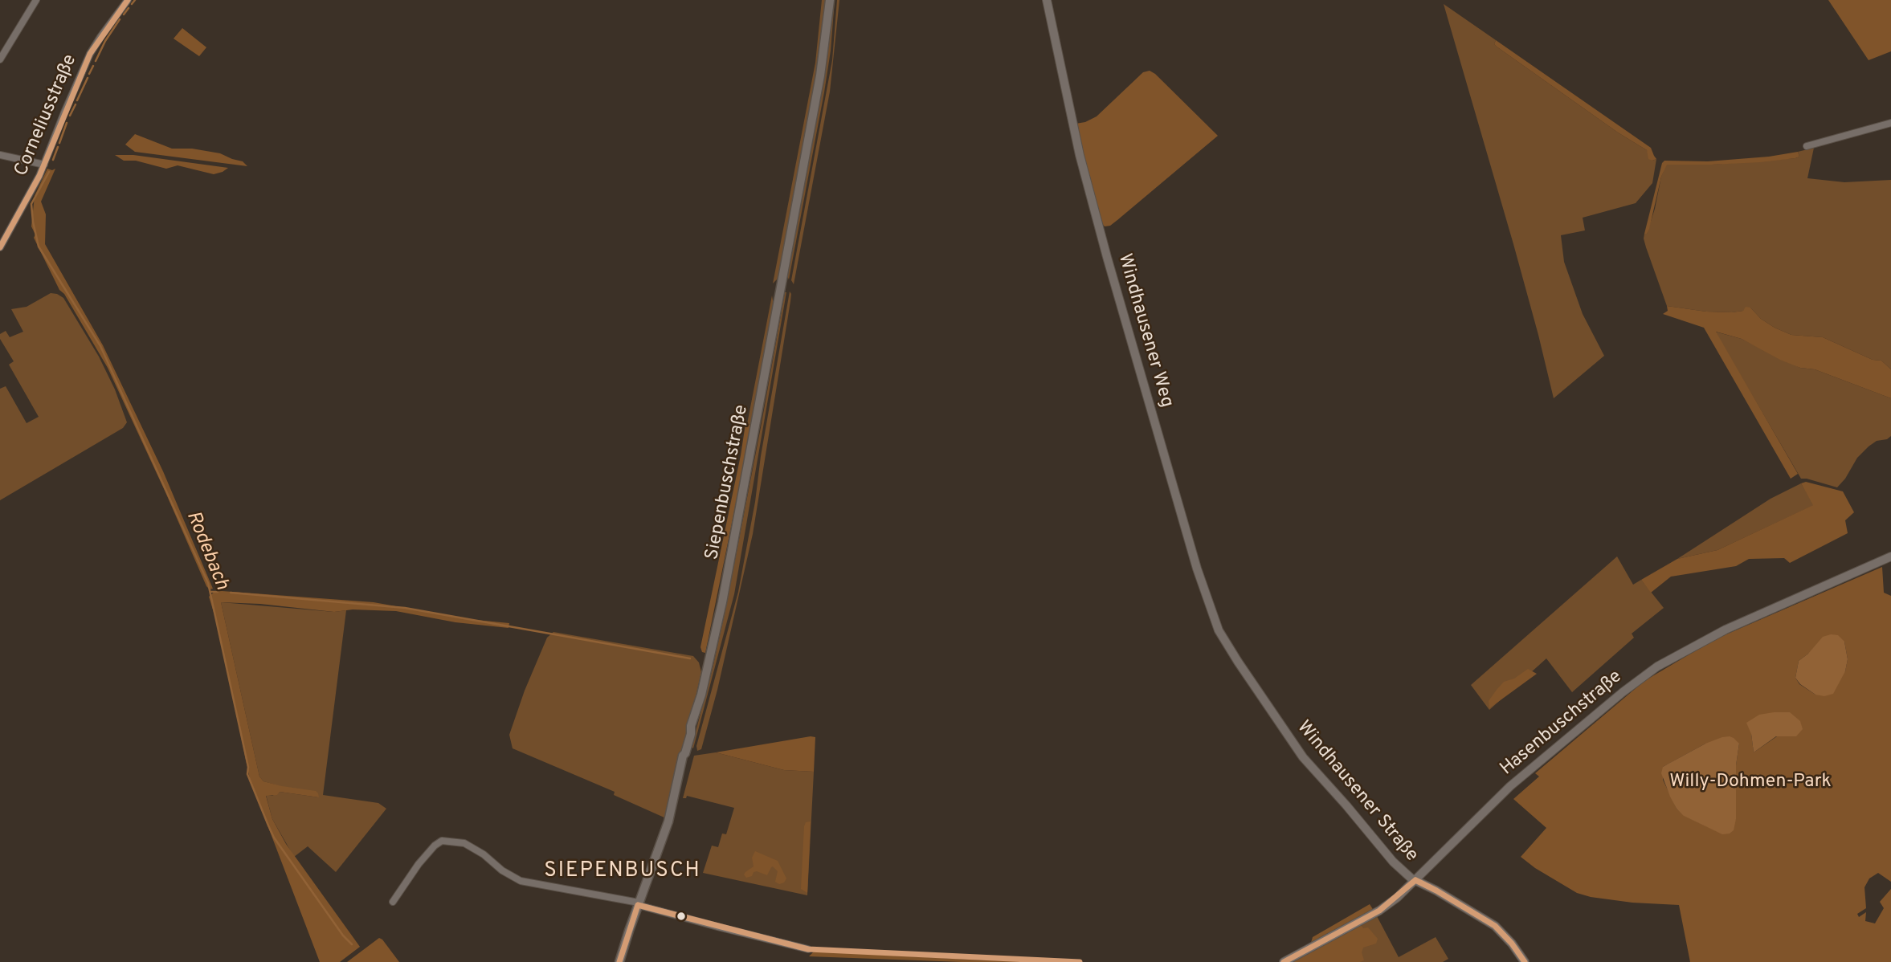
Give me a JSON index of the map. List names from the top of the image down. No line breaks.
{"streets":{"main road":["Siepenbuschstraße"],"street":["Corneliusstraße","Windhausener Weg","Hasenbuschstraße","Windhausener Straße"]},"crossings":[["Windhausener Weg","Windhausener Straße"],["Hasenbuschstraße","Windhausener Straße"]],"districts":["SIEPENBUSCH"],"water":["Rodebach"],"parks":["Willy-Dohmen-Park"]}
